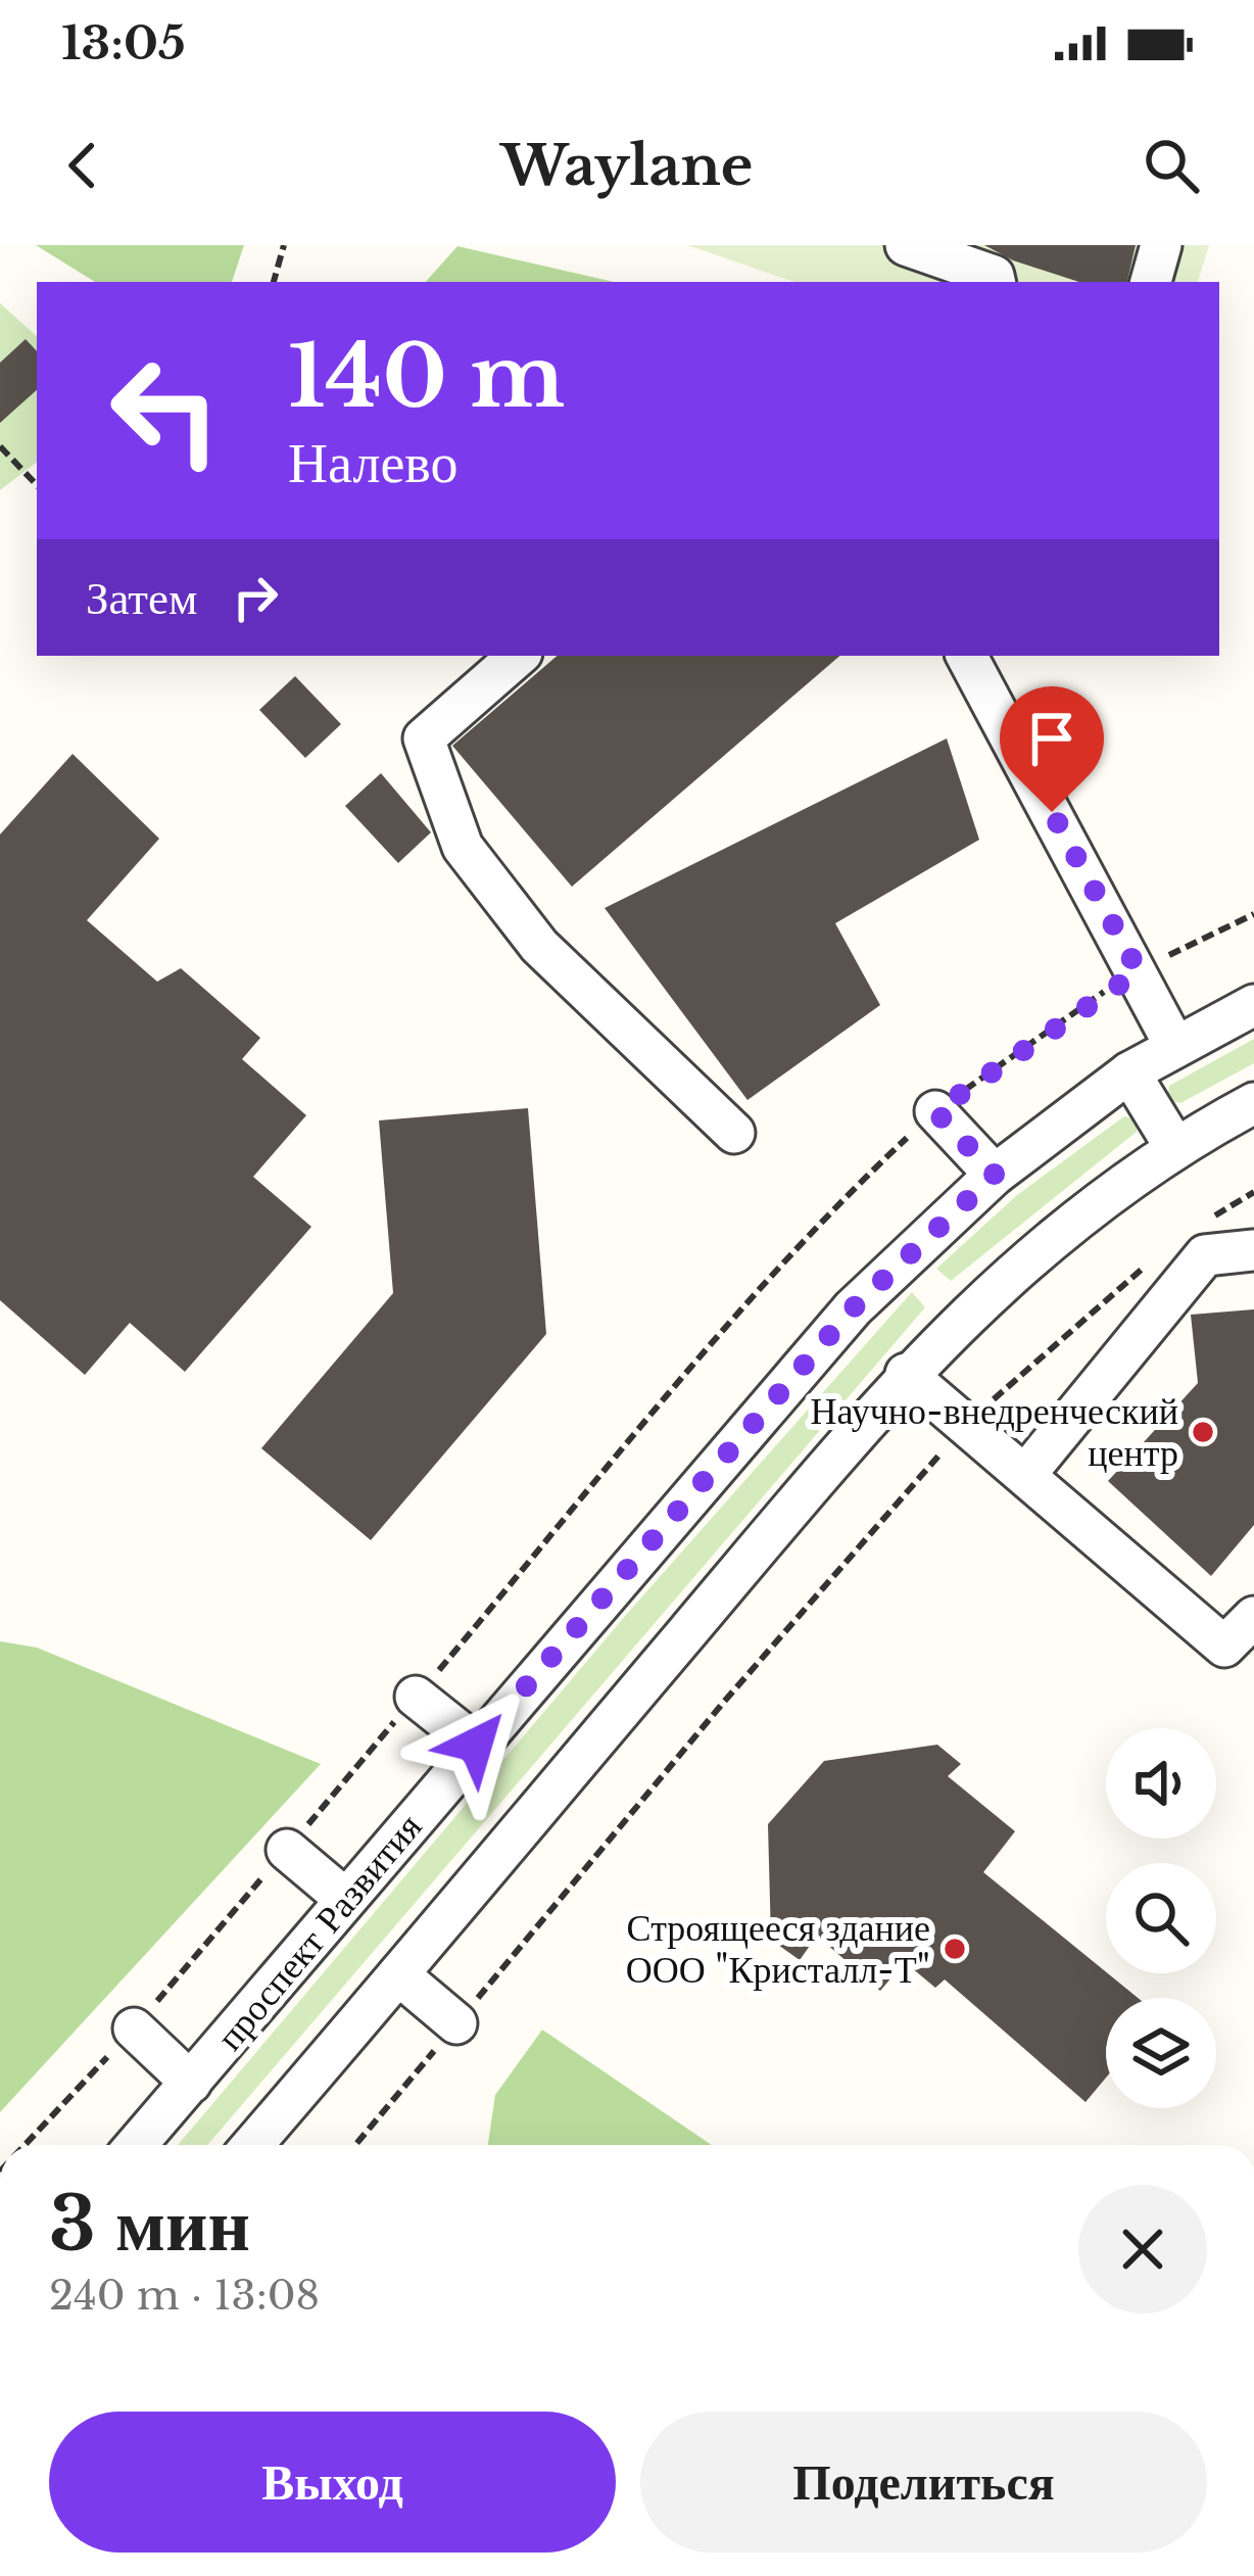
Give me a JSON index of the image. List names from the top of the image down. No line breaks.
{"streets":{"street":["проспект Развития"]},"places":["Научно-внедренческий центр","Строящееся здание ООО \"Кристалл-Т\""],"page":{"status":"13:05","header":"Waylane","turn":["140 m","Налево"],"then":"Затем","heading":["3 мин","240 m · 13:08"],"buttons":["Выход","Поделиться"]}}
